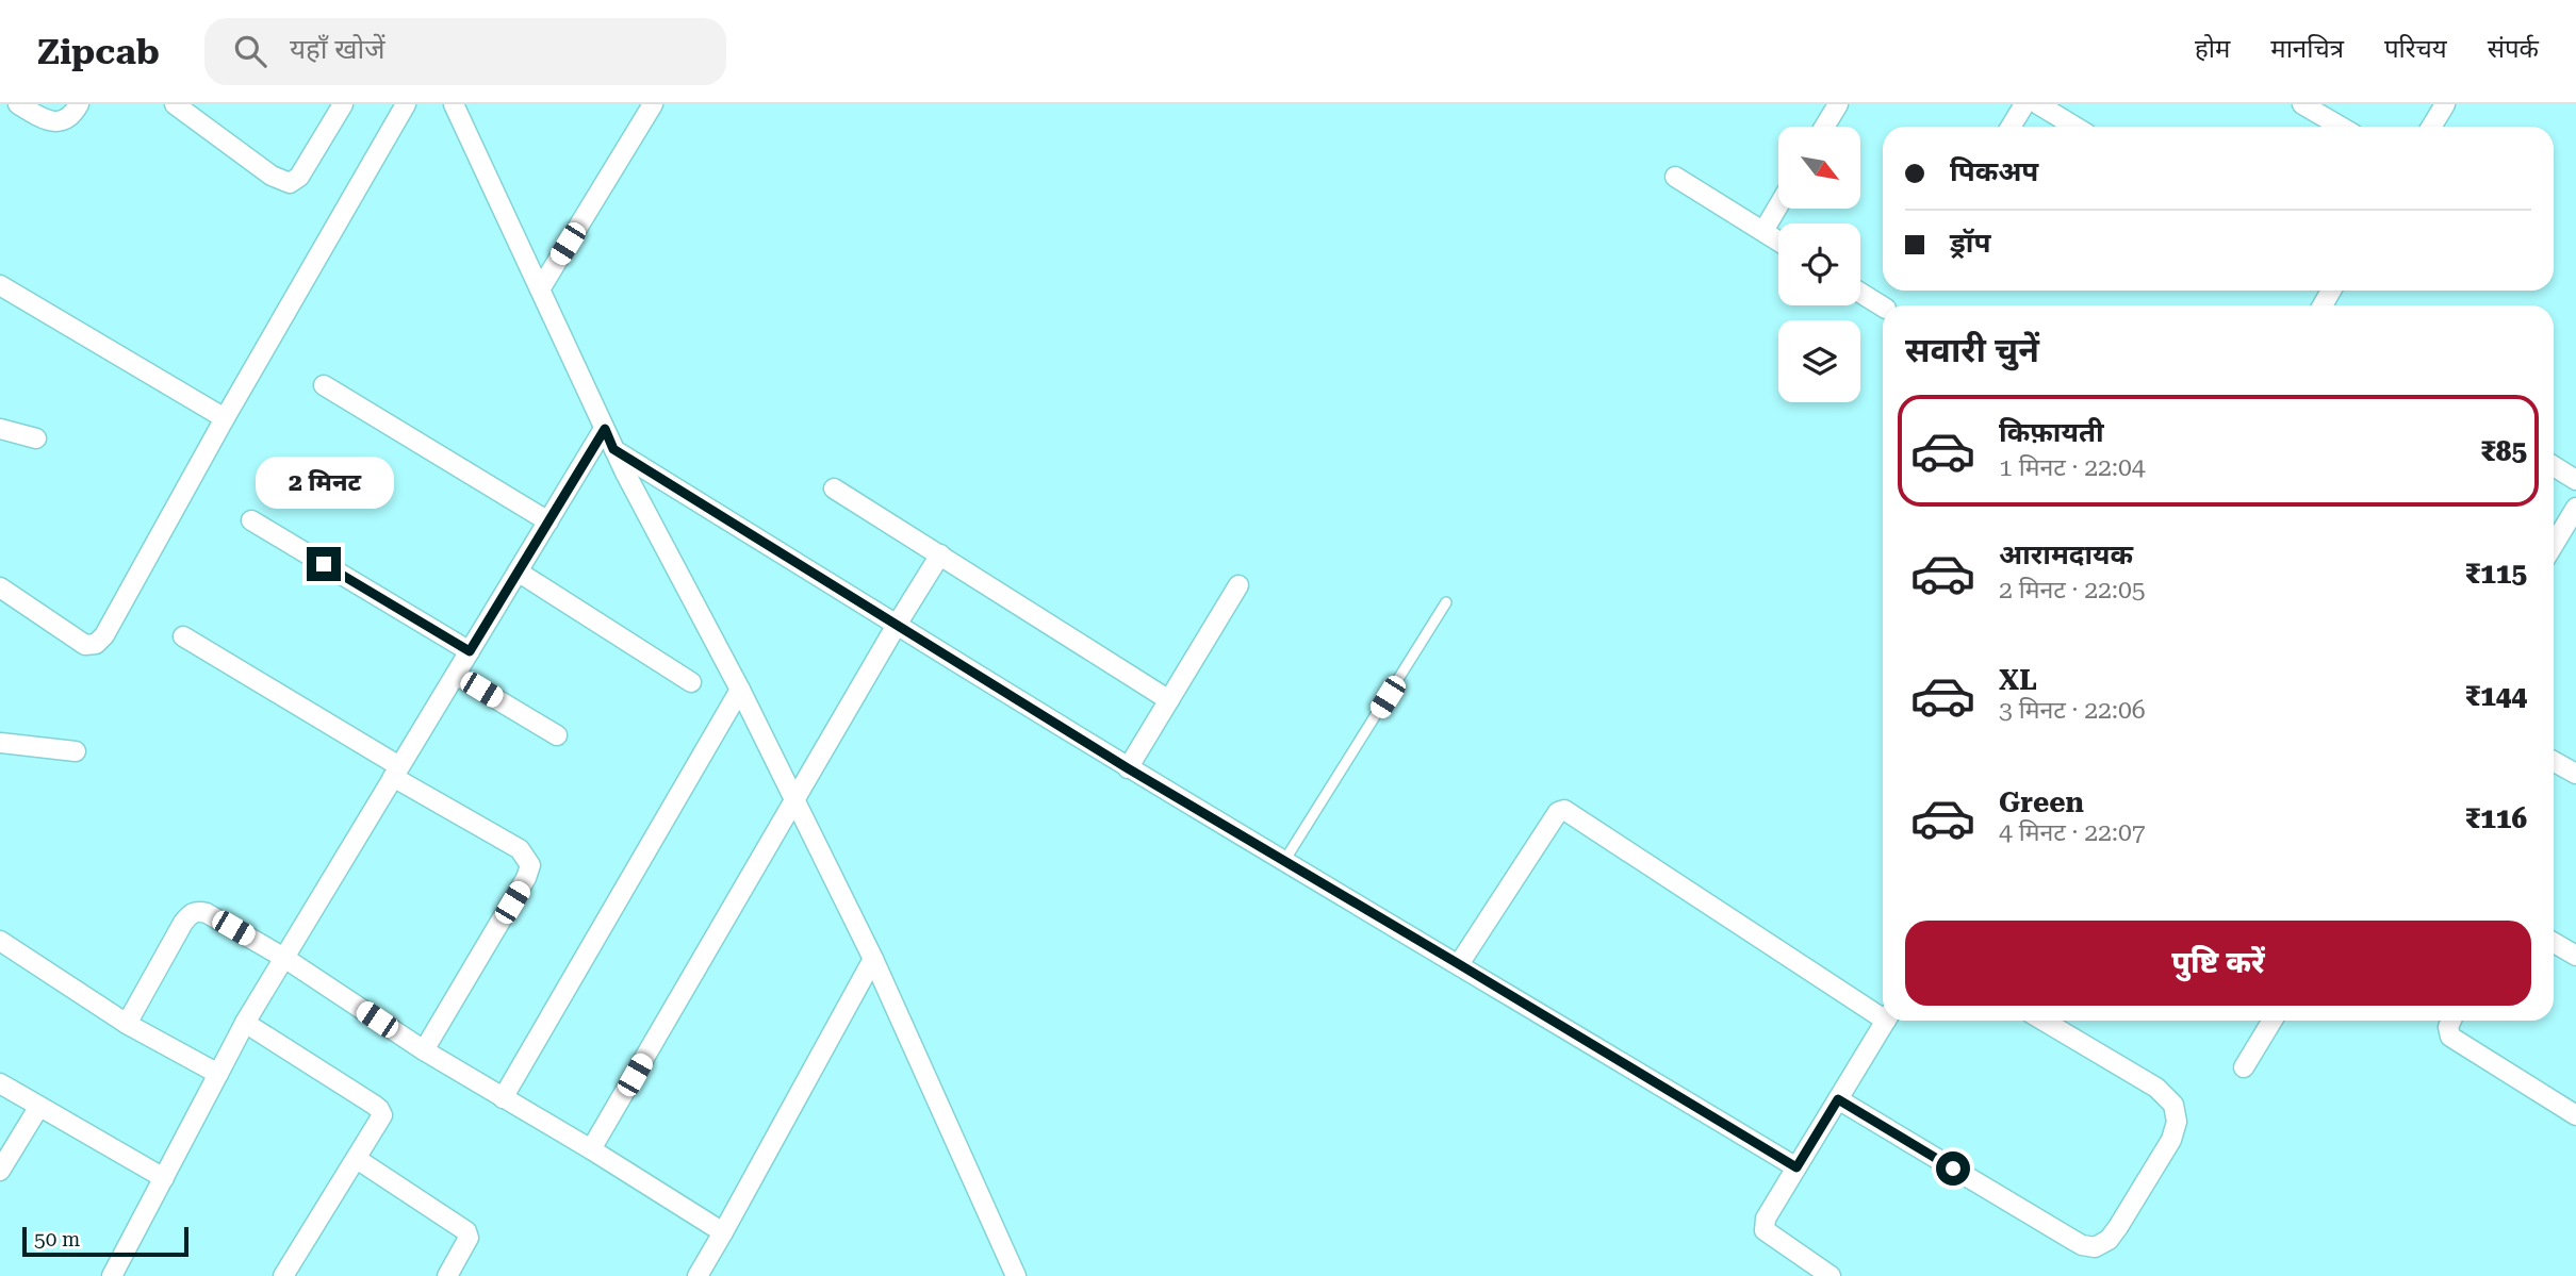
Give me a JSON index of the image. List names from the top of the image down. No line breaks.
{"scale_bar":"50 m","north":"bottom right","page":{"header":"Zipcab","search":"यहाँ खोजें","nav":["होम","मानचित्र","परिचय","संपर्क"],"banner":["पिकअप","ड्रॉप"],"heading":"सवारी चुनें","list":[{"name":"किफ़ायती","note":"1 मिनट · 22:04","value":"₹85"},{"name":"आरामदायक","note":"2 मिनट · 22:05","value":"₹115"},{"name":"XL","note":"3 मिनट · 22:06","value":"₹144"},{"name":"Green","note":"4 मिनट · 22:07","value":"₹116"}],"bubble":"2 मिनट","buttons":"पुष्टि करें","scale":"50 m"}}
